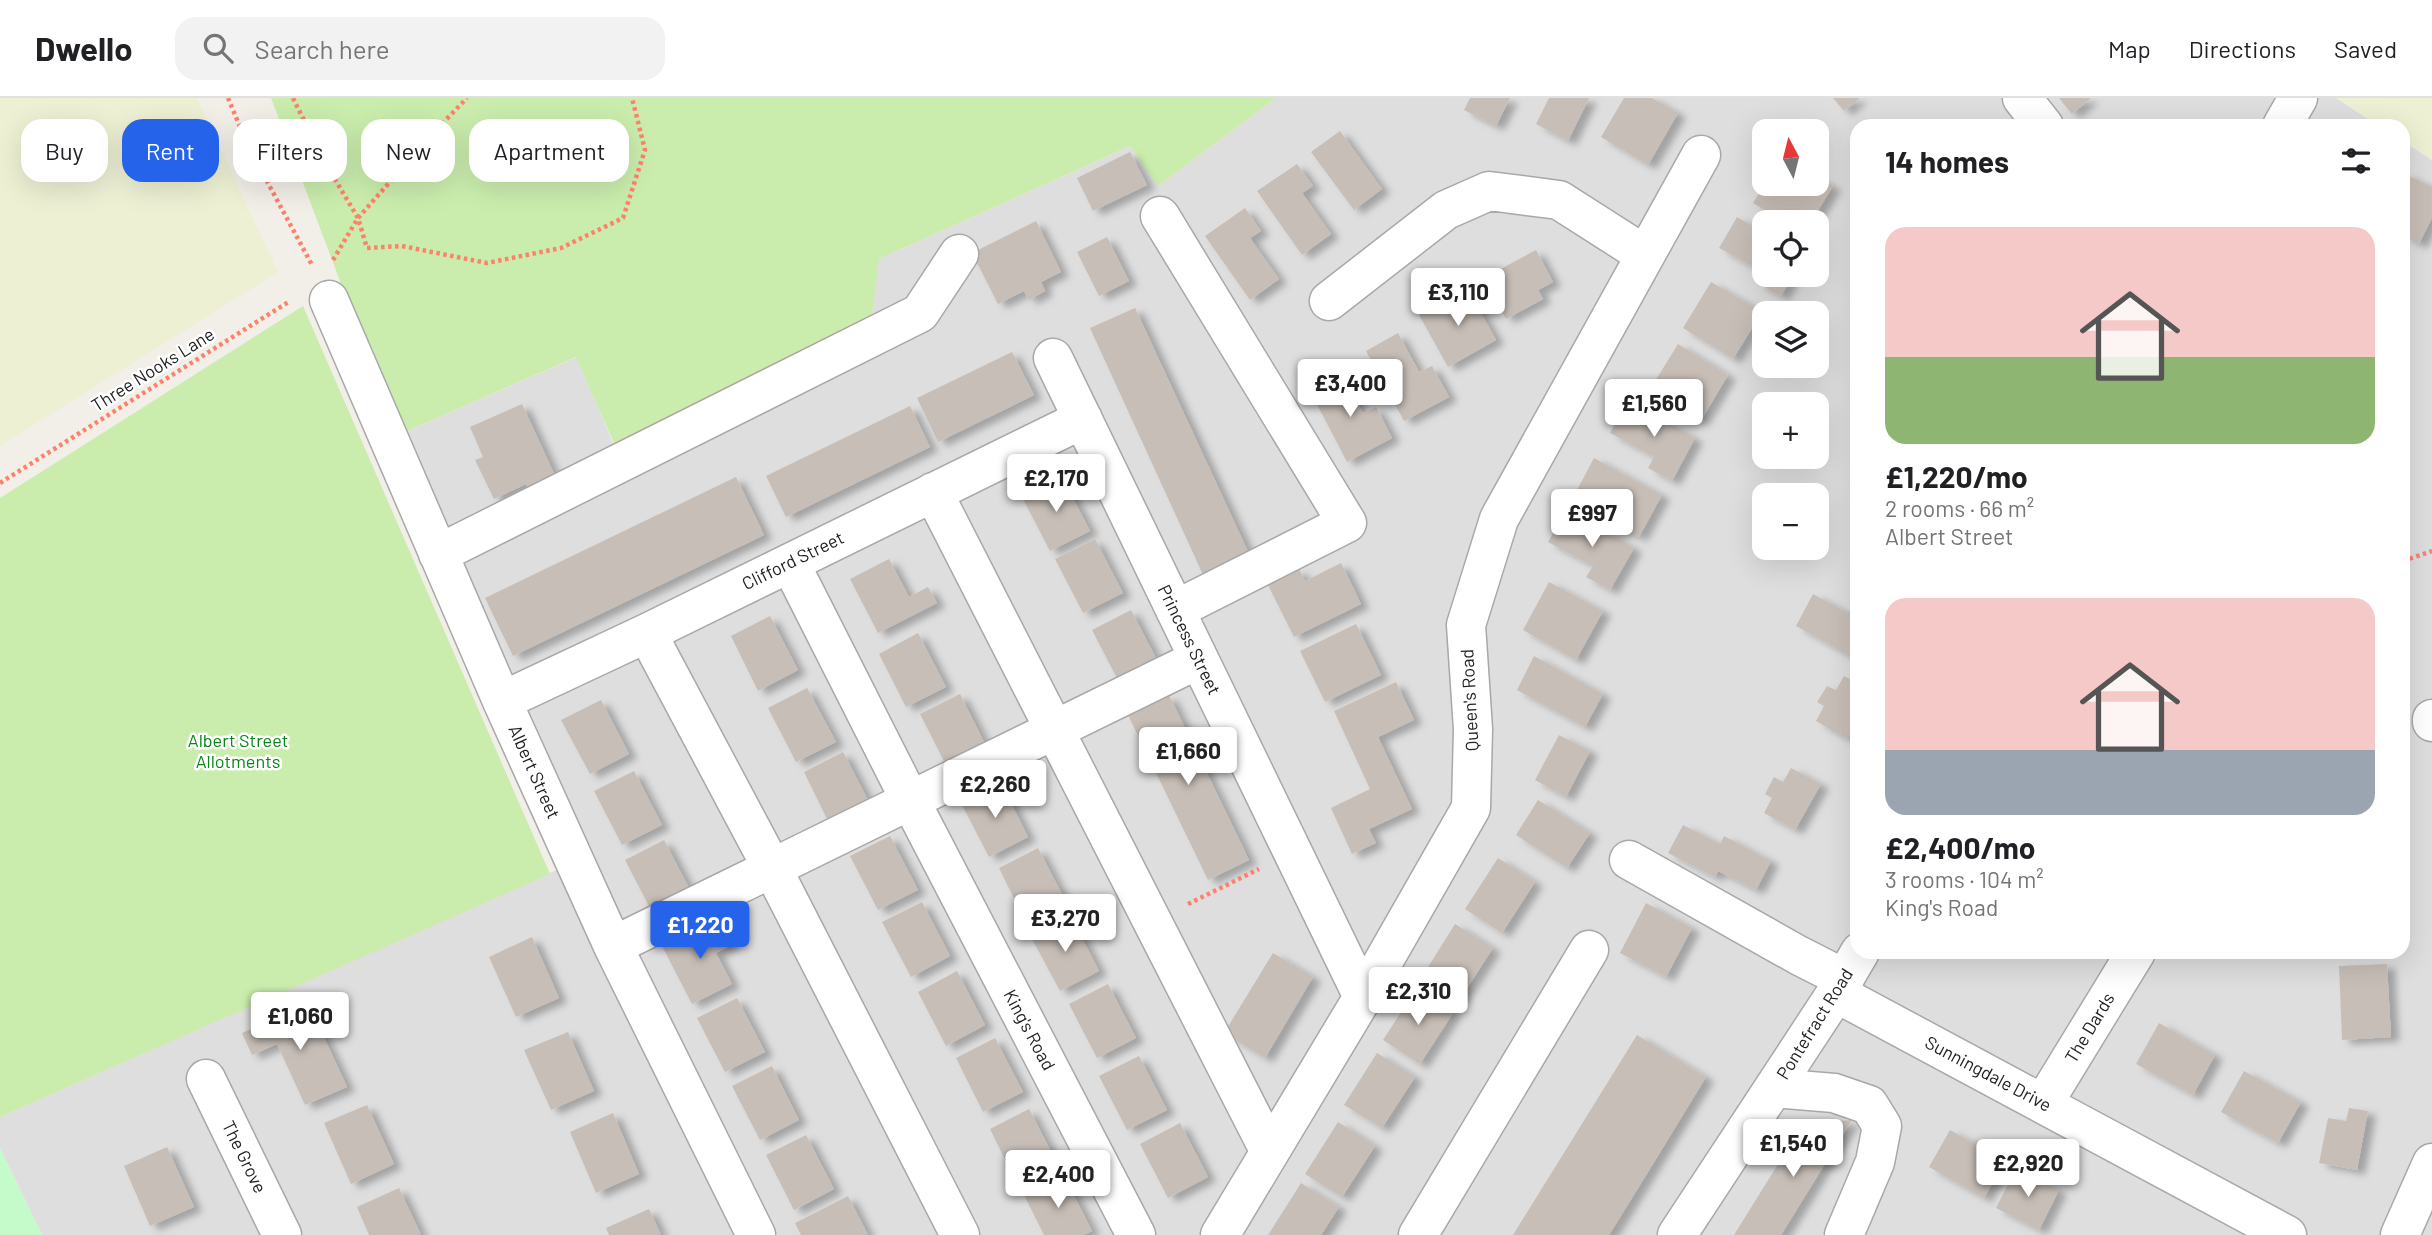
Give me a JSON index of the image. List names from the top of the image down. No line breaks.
{"streets":{"street":["Clifford Street","Princess Street","Queen's Road","Albert Street","Pontefract Road","The Dards","King's Road","Sunningdale Drive","The Grove"],"path":["Three Nooks Lane"]},"crossings":[["Three Nooks Lane","Albert Street"],["Clifford Street","Princess Street"],["Clifford Street","Albert Street"],["Clifford Street","King's Road"],["Princess Street","Queen's Road"],["Pontefract Road","Sunningdale Drive"],["The Dards","Sunningdale Drive"]],"parks":["Albert Street Allotments"],"north":"top","page":{"header":"Dwello","search":"Search here","nav":["Map","Directions","Saved"],"map_buttons":["+","−"],"chip":["Buy","Rent","Filters","New","Apartment"],"heading":"14 homes","list":[{"name":"£1,220/mo","note":"2 rooms · 66 m² · Albert Street"},{"name":"£2,400/mo","note":"3 rooms · 104 m² · King's Road"}],"price":["£3,110","£3,400","£1,560","£2,170","£997","£1,660","£2,260","£3,270","£1,220","£2,310","£1,060","£1,540","£2,920","£2,400"]}}
